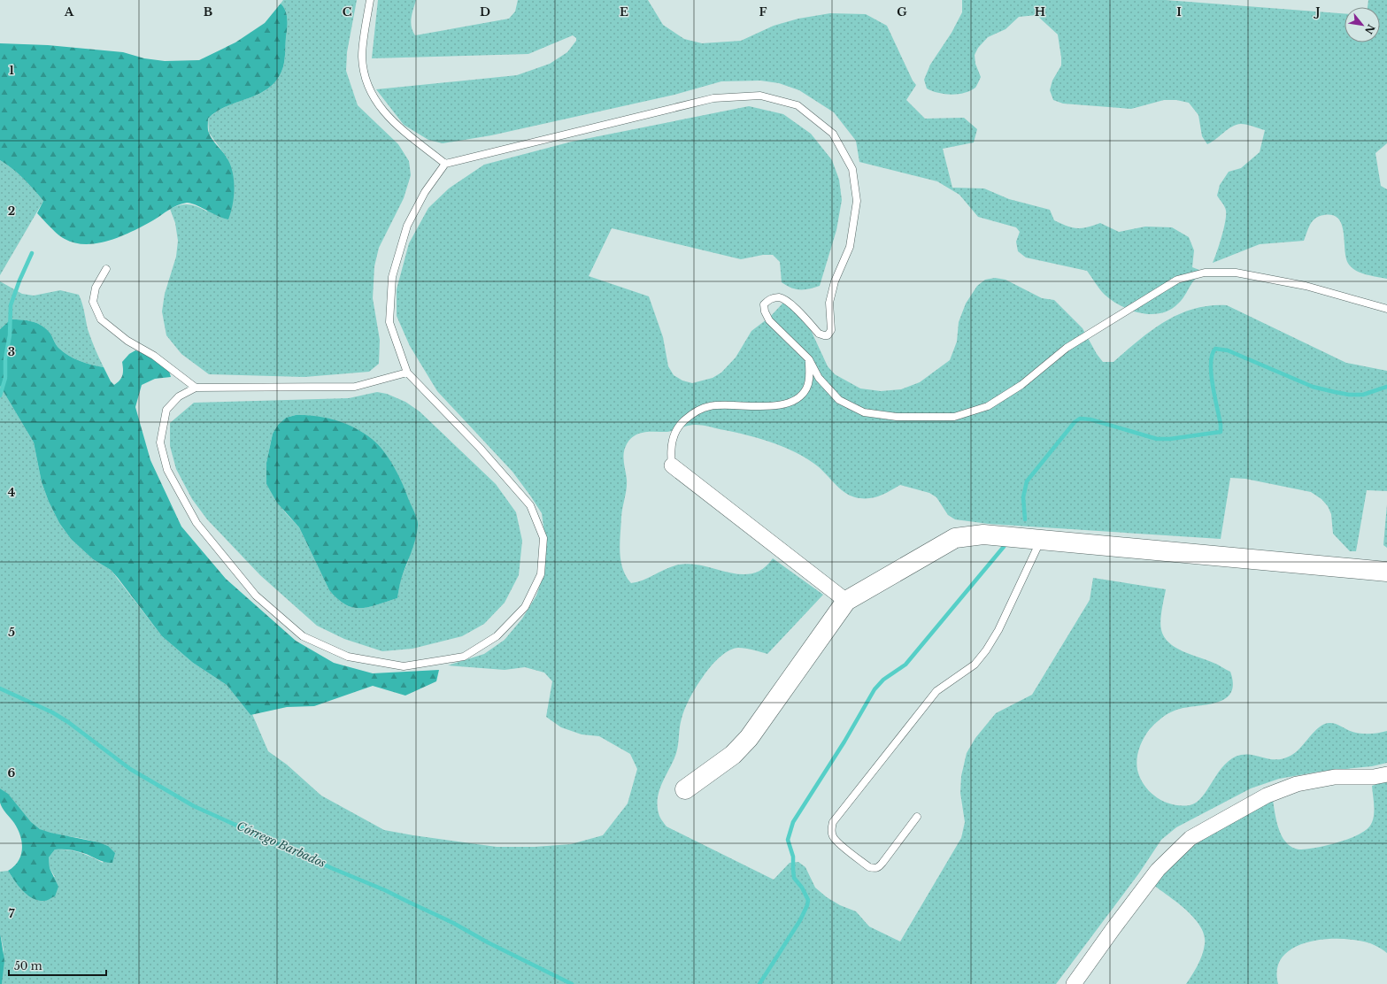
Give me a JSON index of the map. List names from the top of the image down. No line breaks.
{"water":["Córrego Barbados"],"scale_bar":"50 m","north":"bottom right","grid":{"columns":["A","B","C","D","E","F","G","H","I","J"],"rows":["1","2","3","4","5","6","7"]}}
